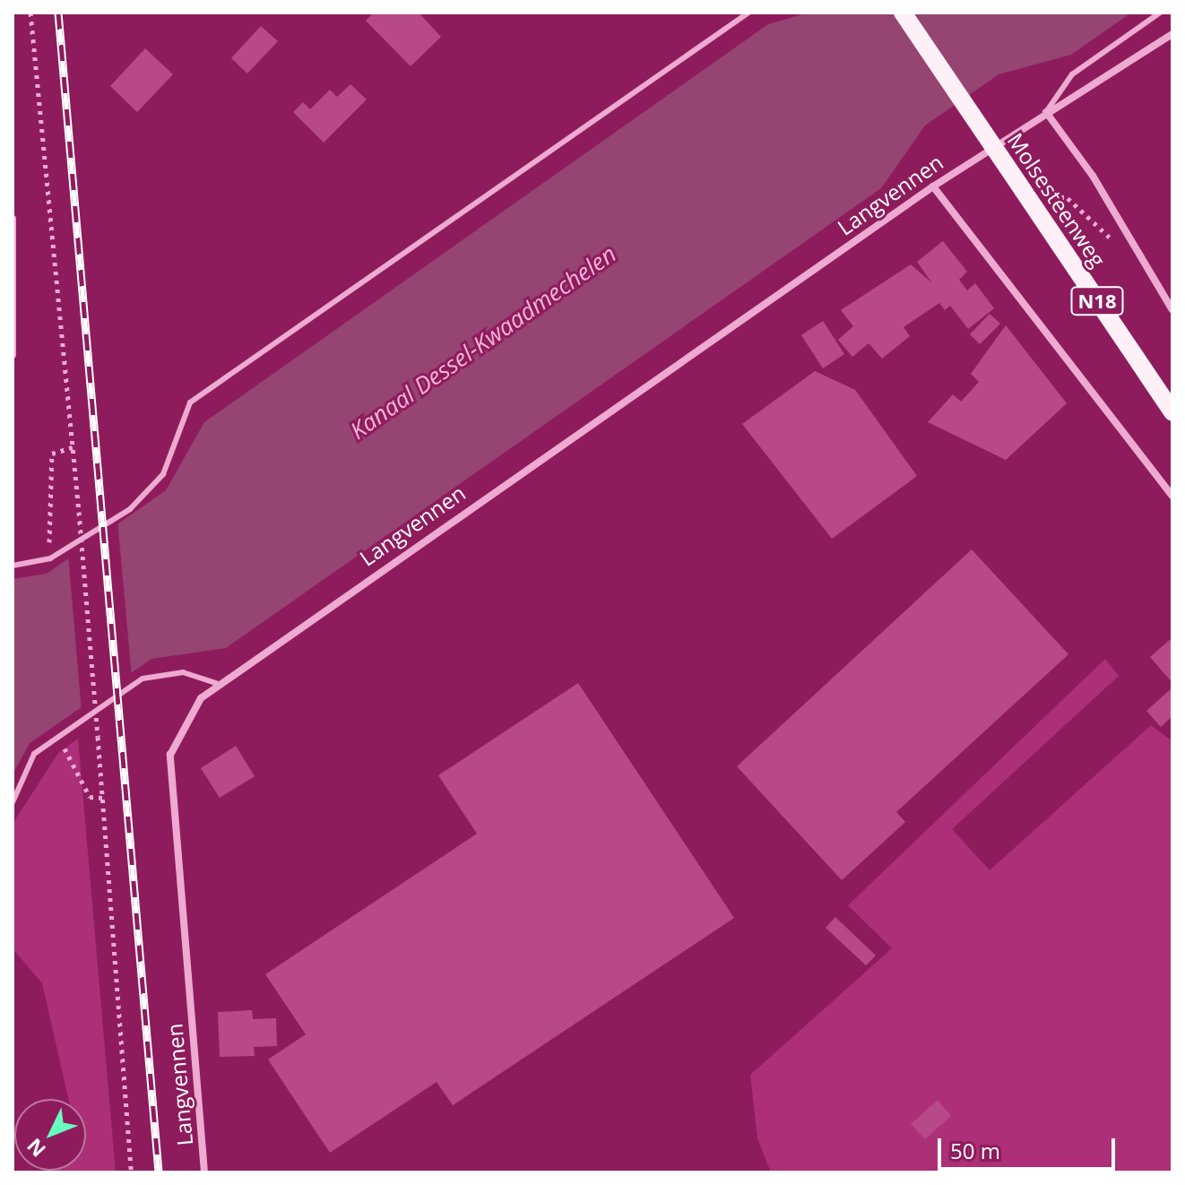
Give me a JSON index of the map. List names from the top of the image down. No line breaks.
{"streets":{"main road":["Molsesteenweg","N18"],"street":["Langvennen"]},"crossings":[["Langvennen","Molsesteenweg"]],"water":["Kanaal Dessel-Kwaadmechelen"],"scale_bar":"50 m","north":"bottom left"}
